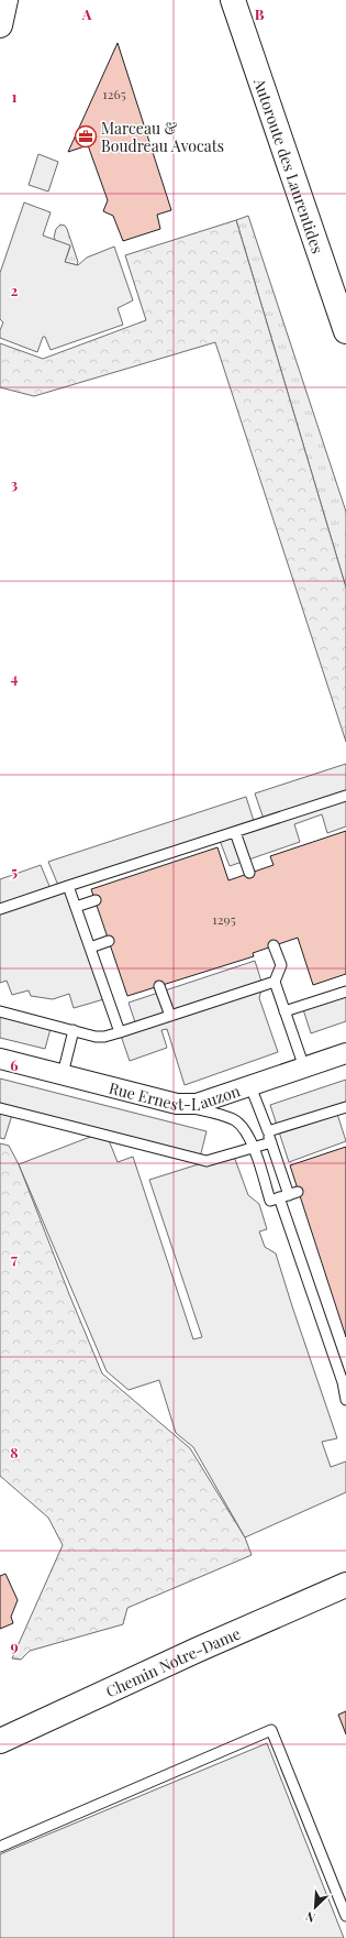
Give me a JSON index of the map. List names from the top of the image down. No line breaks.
{"streets":{"main road":["Autoroute des Laurentides","Chemin Notre-Dame"],"street":["Rue Ernest-Lauzon"]},"places":{"office":["Marceau & Boudreau Avocats"]},"house_numbers":["1265","1295"],"north":"bottom left","grid":{"columns":["A","B"],"rows":["1","2","3","4","5","6","7","8","9"]}}
